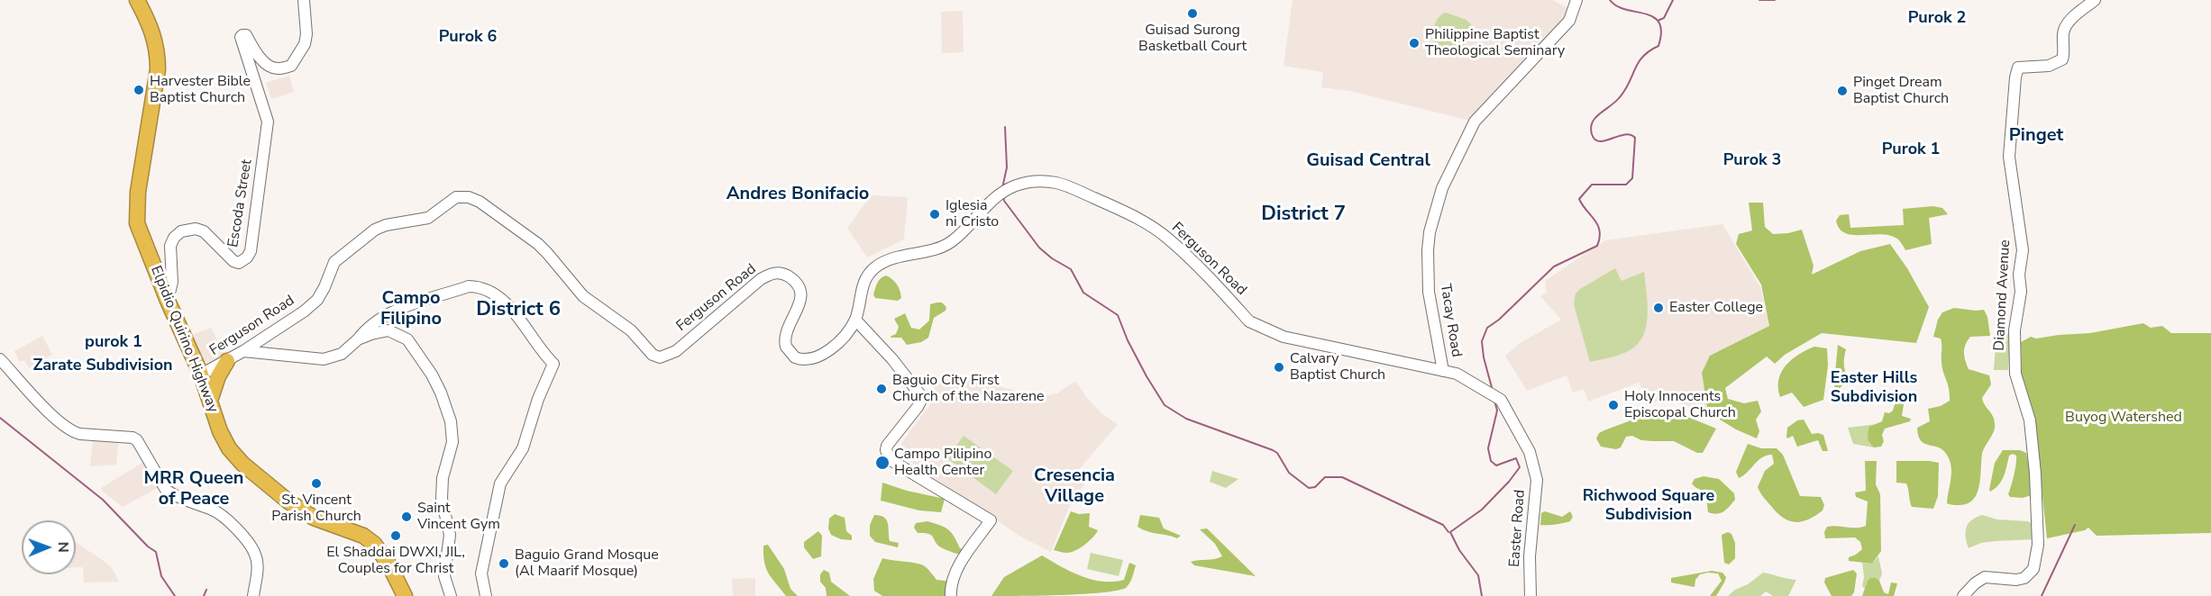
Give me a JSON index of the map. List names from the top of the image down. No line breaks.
{"streets":{"highway":["Elpidio Quirino Highway"],"street":["Escoda Street","Ferguson Road","Diamond Avenue","Tacay Road","Easter Road"]},"crossings":[["Escoda Street","Elpidio Quirino Highway"],["Ferguson Road","Tacay Road"],["Ferguson Road","Elpidio Quirino Highway"],["Ferguson Road","Easter Road"]],"districts":["Purok 2","Purok 6","Pinget","Purok 1","Guisad Central","Purok 3","Andres Bonifacio","District 7","Campo Filipino","District 6","purok 1","Zarate Subdivision","Easter Hills Subdivision","Cresencia Village","MRR Queen of Peace","Richwood Square Subdivision"],"parks":["Buyog Watershed"],"places":["Guisad Surong Basketball Court","Philippine Baptist Theological Seminary","Harvester Bible Baptist Church","Pinget Dream Baptist Church","Iglesia ni Cristo","Easter College","Calvary Baptist Church","Baguio City First Church of the Nazarene","Holy Innocents Episcopal Church","Campo Pilipino Health Center","St. Vincent Parish Church","Saint Vincent Gym","El Shaddai DWXI, JIL, Couples for Christ","Baguio Grand Mosque (Al Maarif Mosque)"],"north":"right"}
